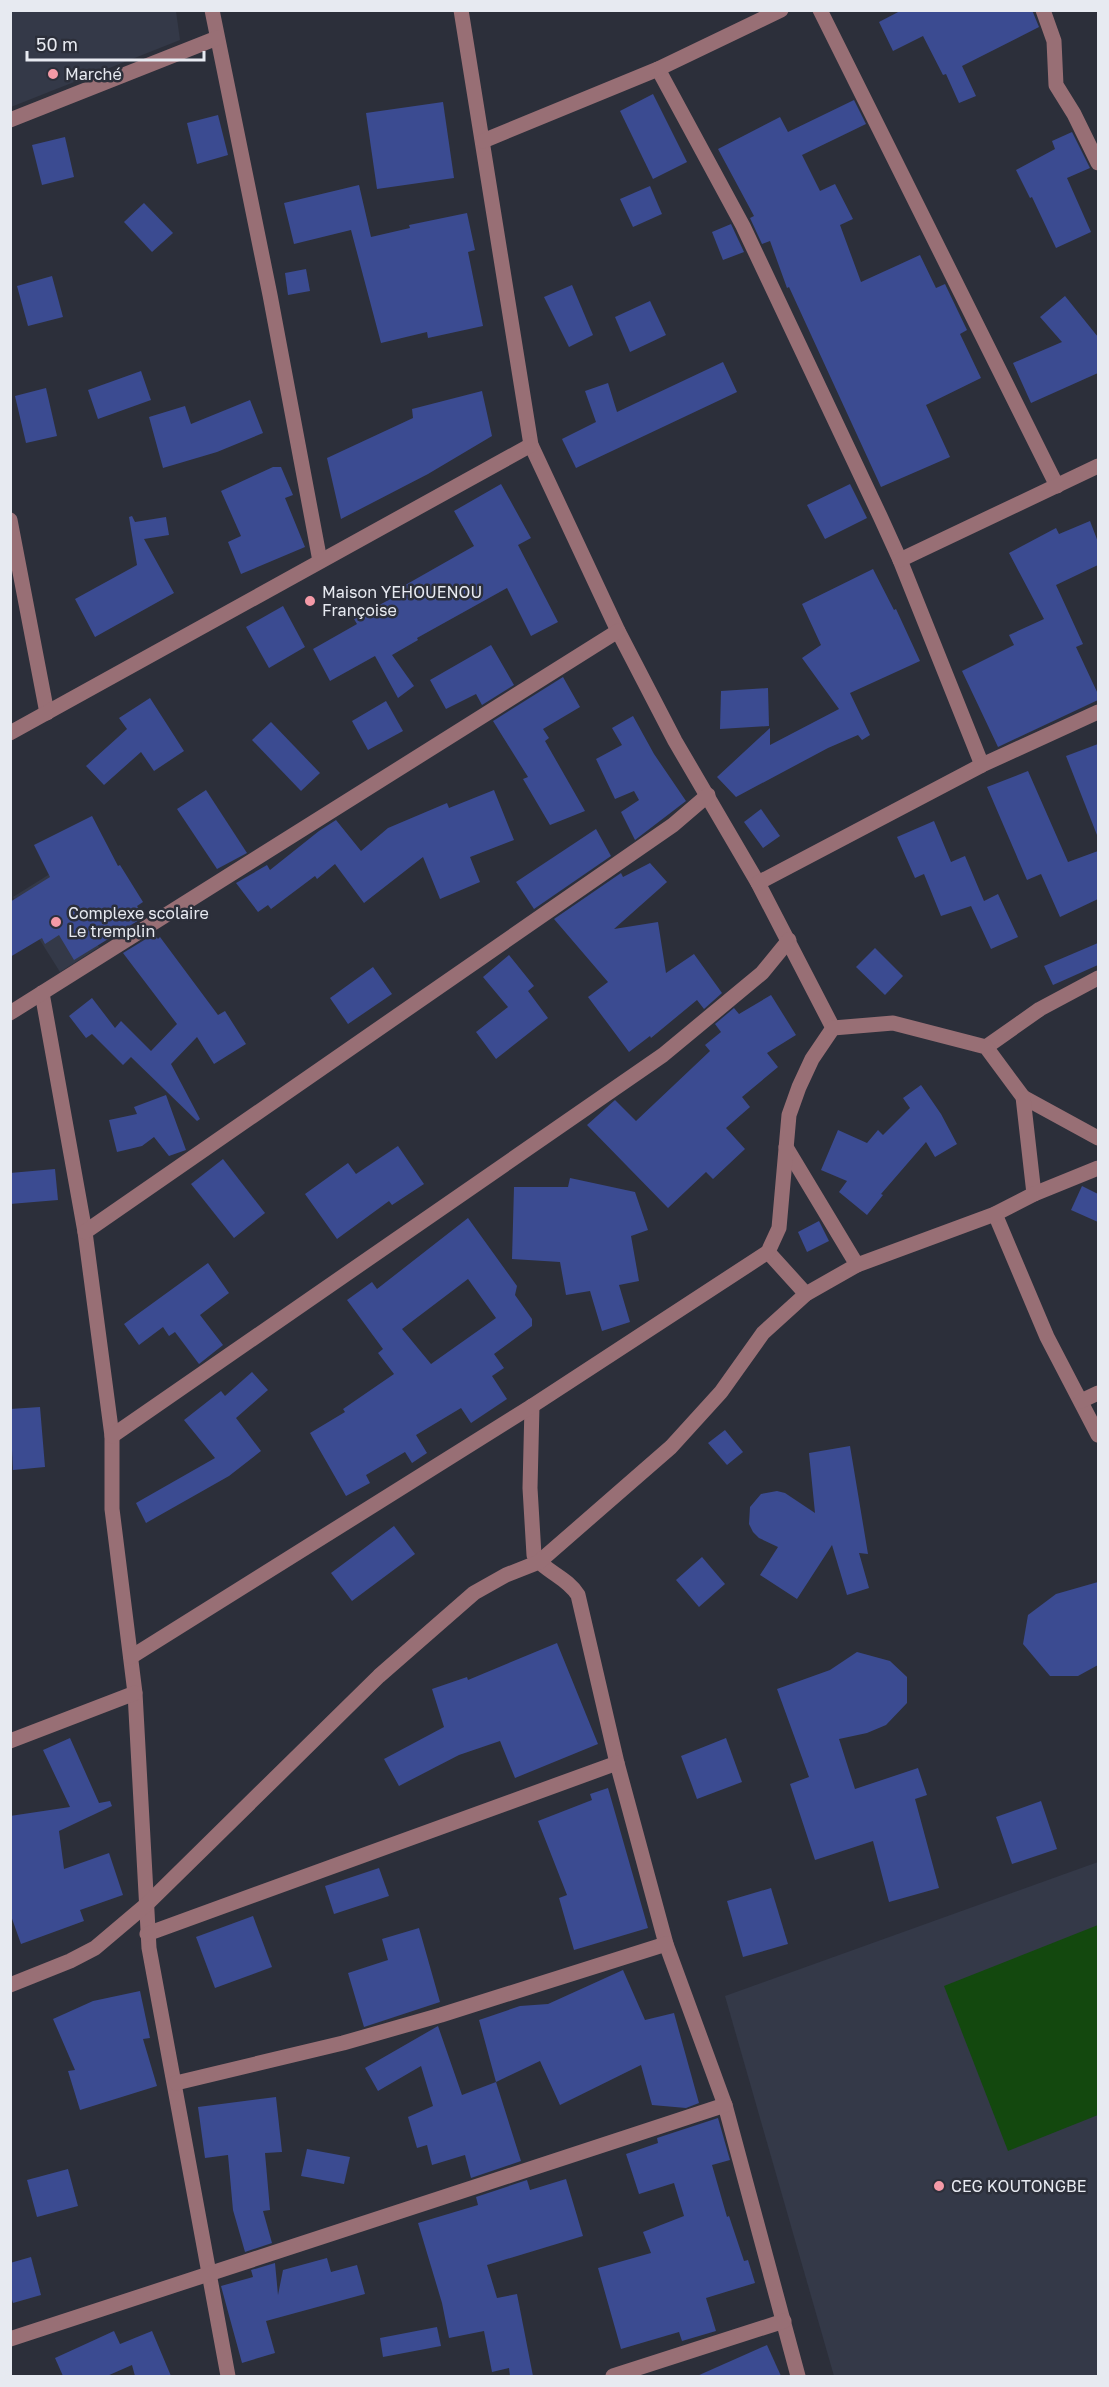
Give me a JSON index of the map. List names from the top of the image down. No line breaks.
{"places":["Marché","Maison YEHOUENOU Françoise","Complexe scolaire Le tremplin","CEG KOUTONGBE"],"scale_bar":"50 m"}
